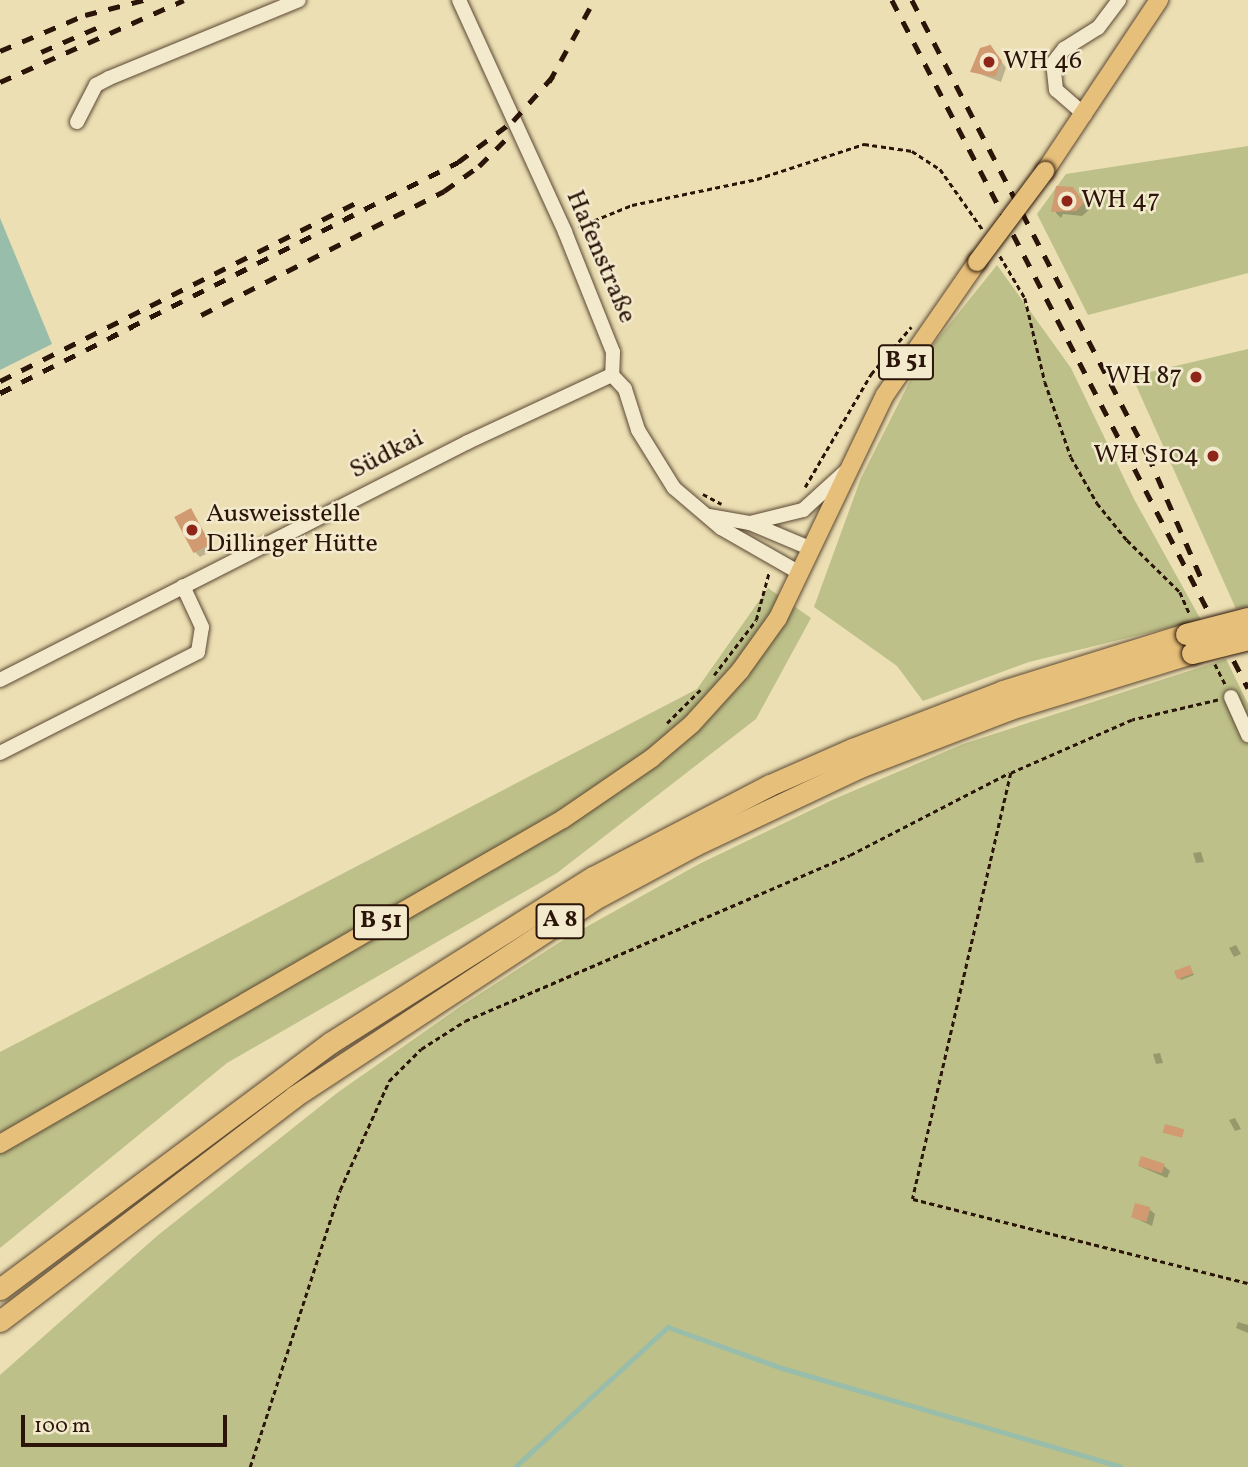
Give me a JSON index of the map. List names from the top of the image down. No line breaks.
{"streets":{"highway":["A 8"],"main road":["B 51"],"street":["Hafenstraße","Südkai"]},"crossings":[["Hafenstraße","B 51"],["Hafenstraße","Südkai"]],"places":["WH 46","WH 47","WH 87","WH S104","Ausweisstelle Dillinger Hütte"],"scale_bar":"100 m"}
